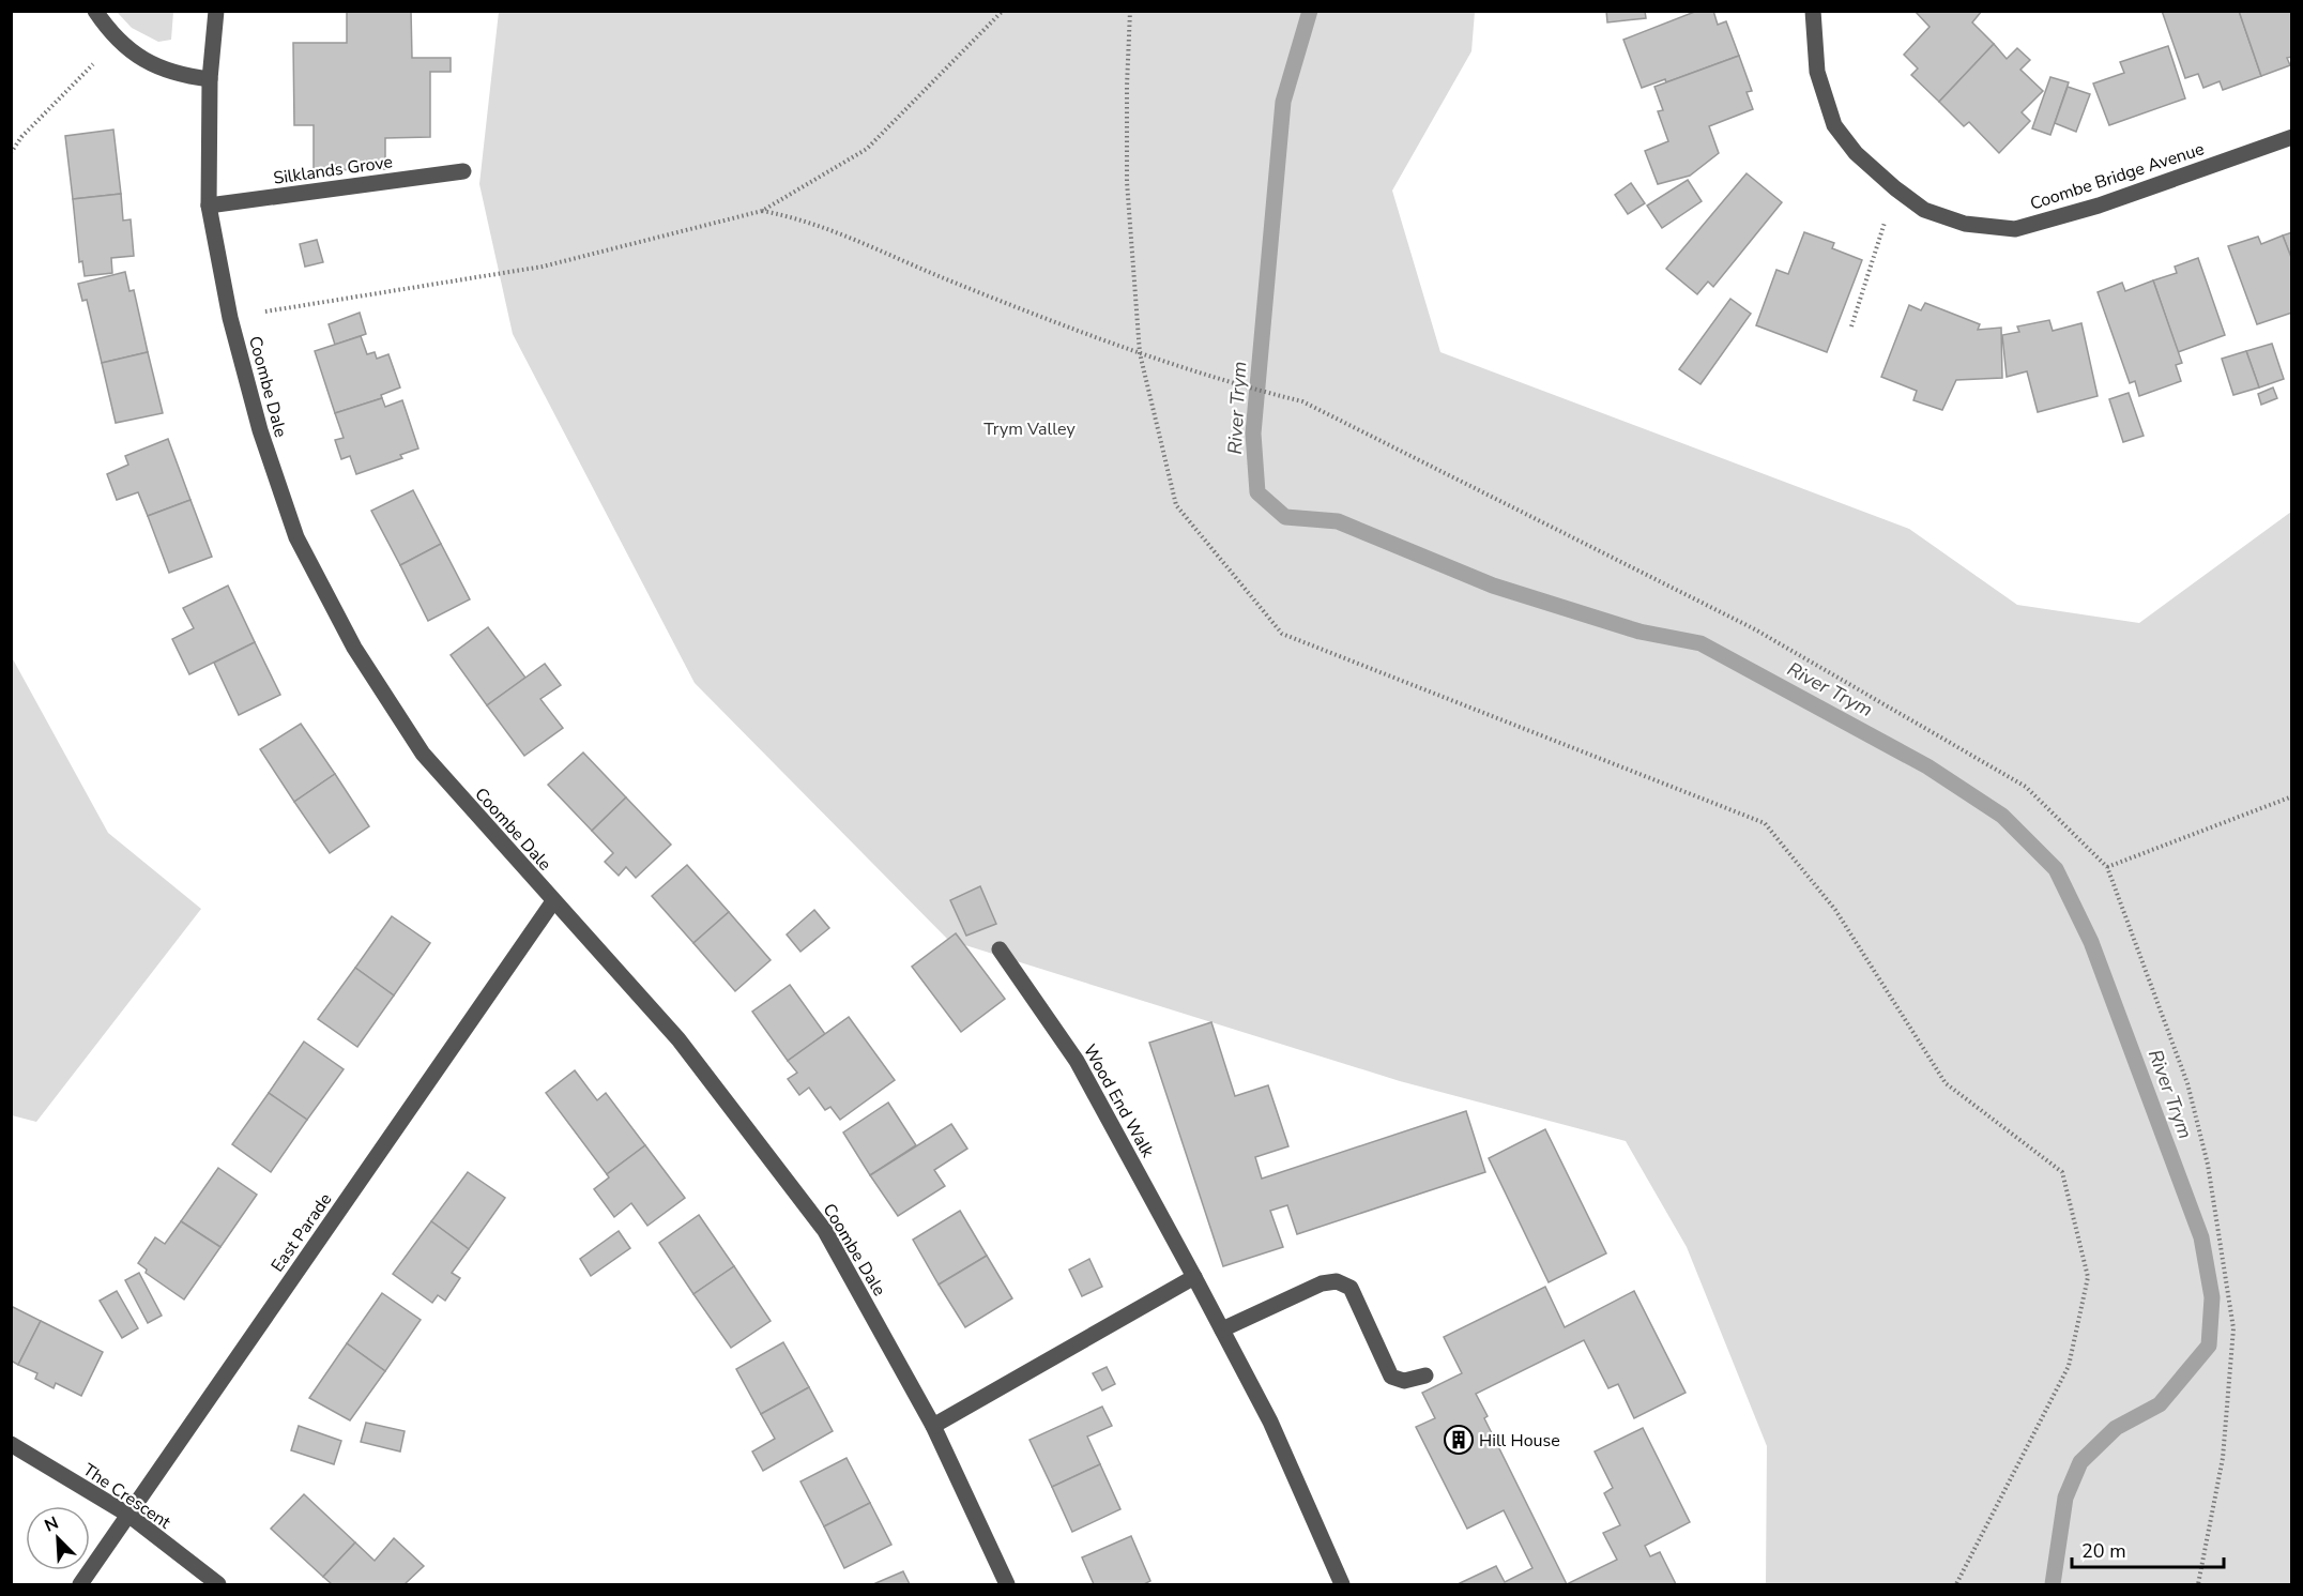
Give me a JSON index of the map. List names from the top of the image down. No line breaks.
{"streets":{"street":["Silklands Grove","Coombe Bridge Avenue","Coombe Dale","Wood End Walk","East Parade","The Crescent"]},"crossings":[["Silklands Grove","Coombe Dale"],["Coombe Dale","East Parade"],["East Parade","The Crescent"]],"water":["River Trym"],"parks":["Trym Valley"],"places":{"building":["Hill House"]},"scale_bar":"20 m","north":"top left"}
